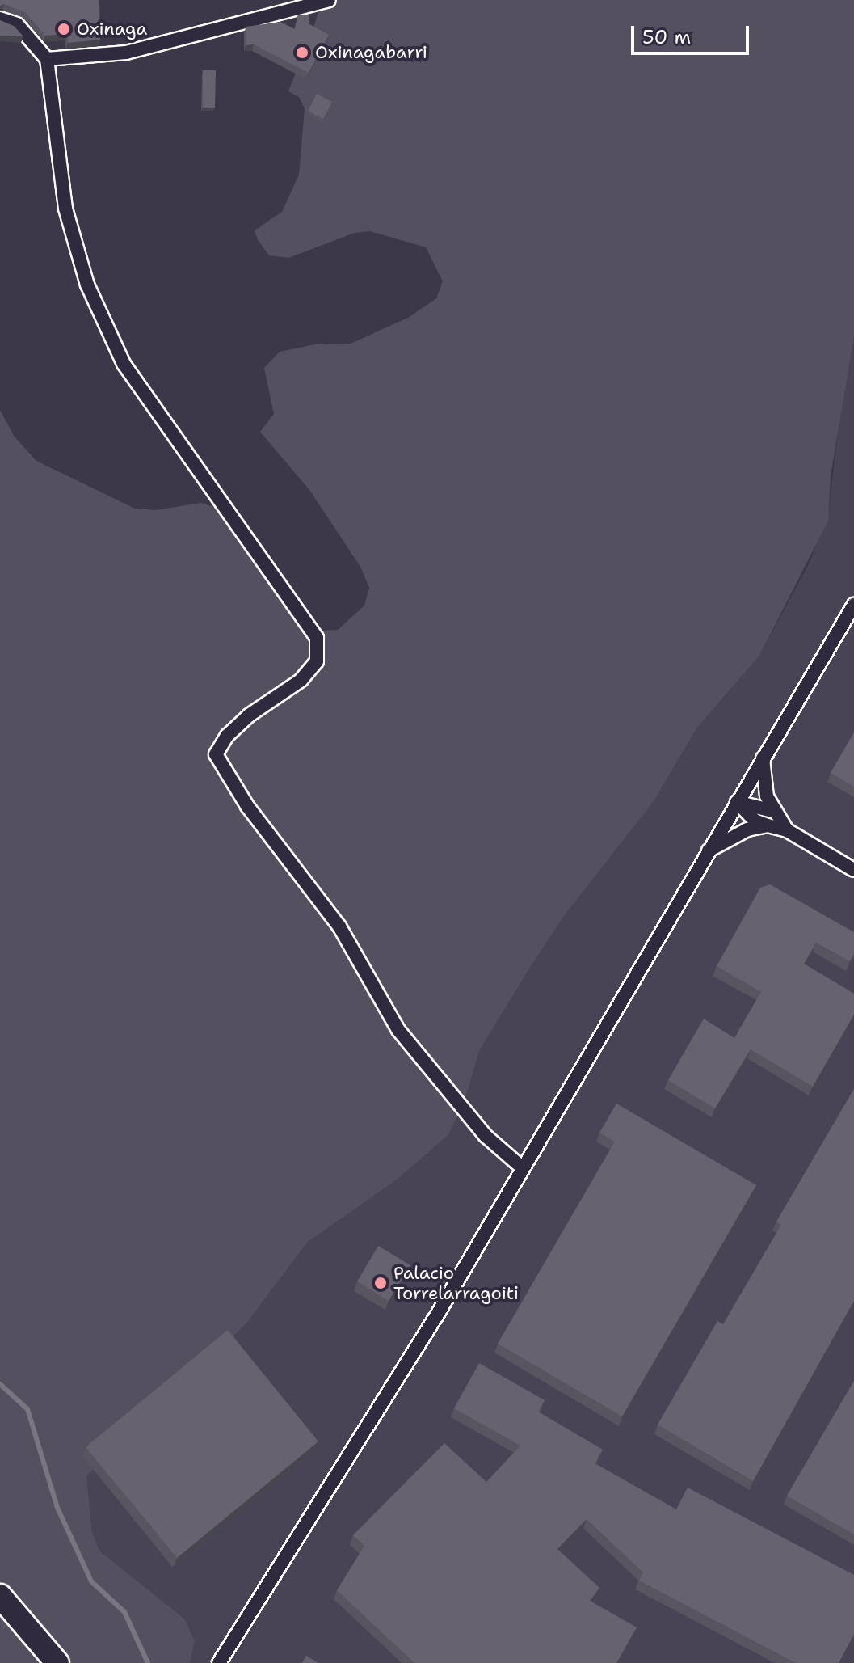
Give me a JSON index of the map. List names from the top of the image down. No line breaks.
{"places":["Oxinaga","Oxinagabarri","Palacio Torrelarragoiti"],"scale_bar":"50 m"}
